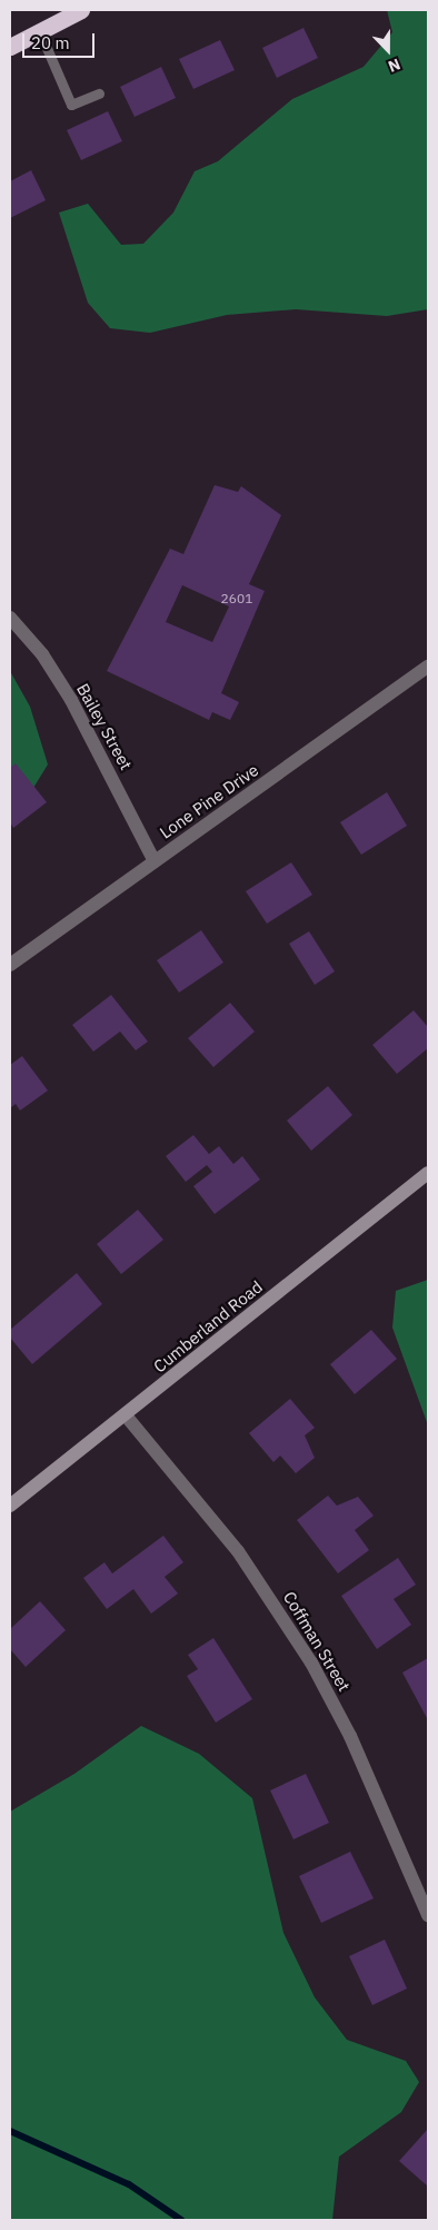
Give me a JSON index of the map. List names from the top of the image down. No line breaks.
{"streets":{"main road":["Cumberland Road"],"street":["Bailey Street","Lone Pine Drive","Coffman Street"]},"crossings":[["Bailey Street","Lone Pine Drive"],["Cumberland Road","Coffman Street"]],"house_numbers":["2601"],"scale_bar":"20 m","north":"bottom"}
